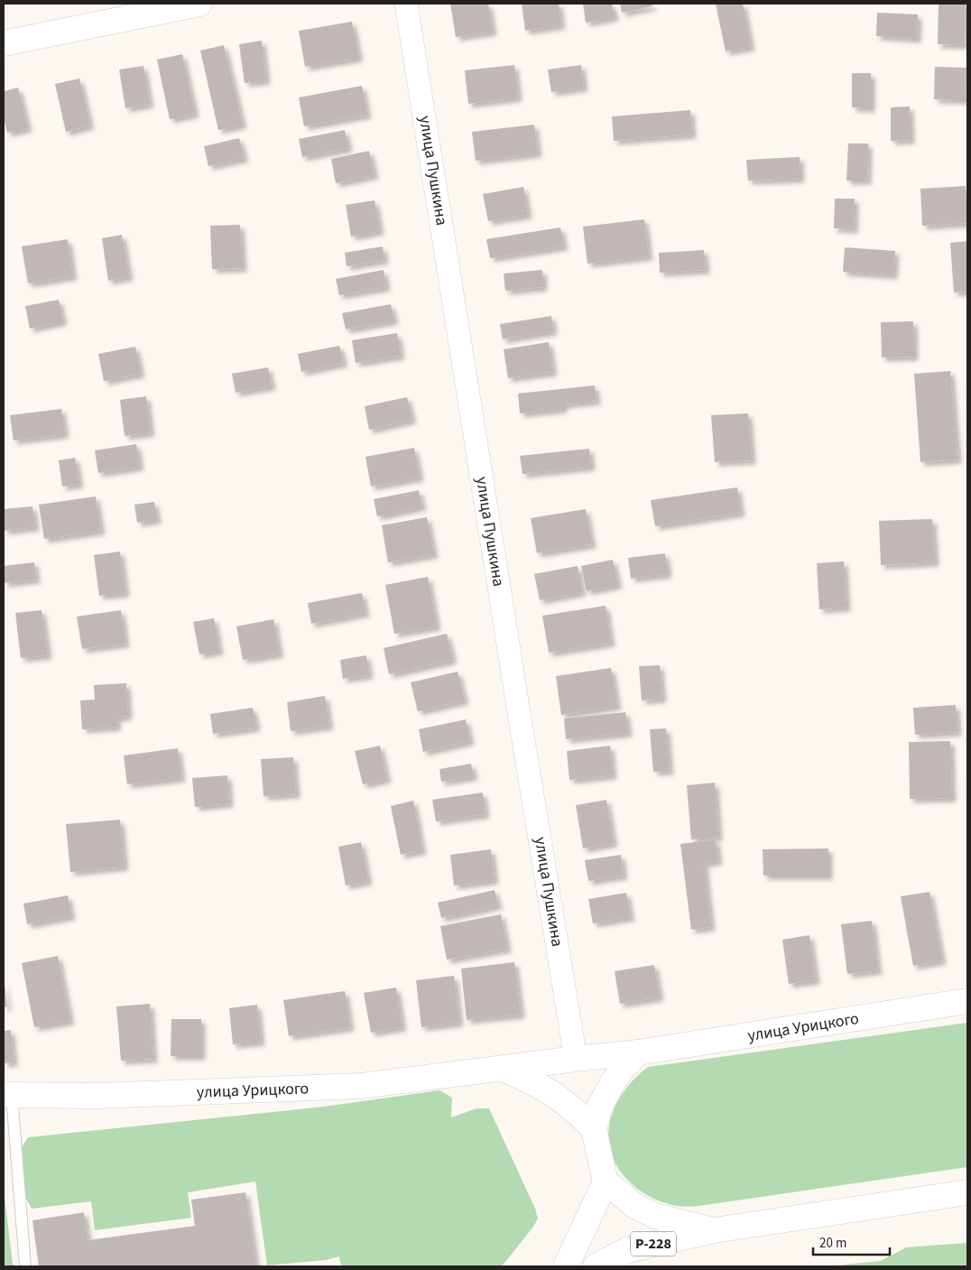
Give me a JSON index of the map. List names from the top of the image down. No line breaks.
{"streets":{"main road":["улица Урицкого","Р-228"],"street":["улица Пушкина"]},"crossings":[["улица Пушкина","улица Урицкого"]],"scale_bar":"20 m"}
